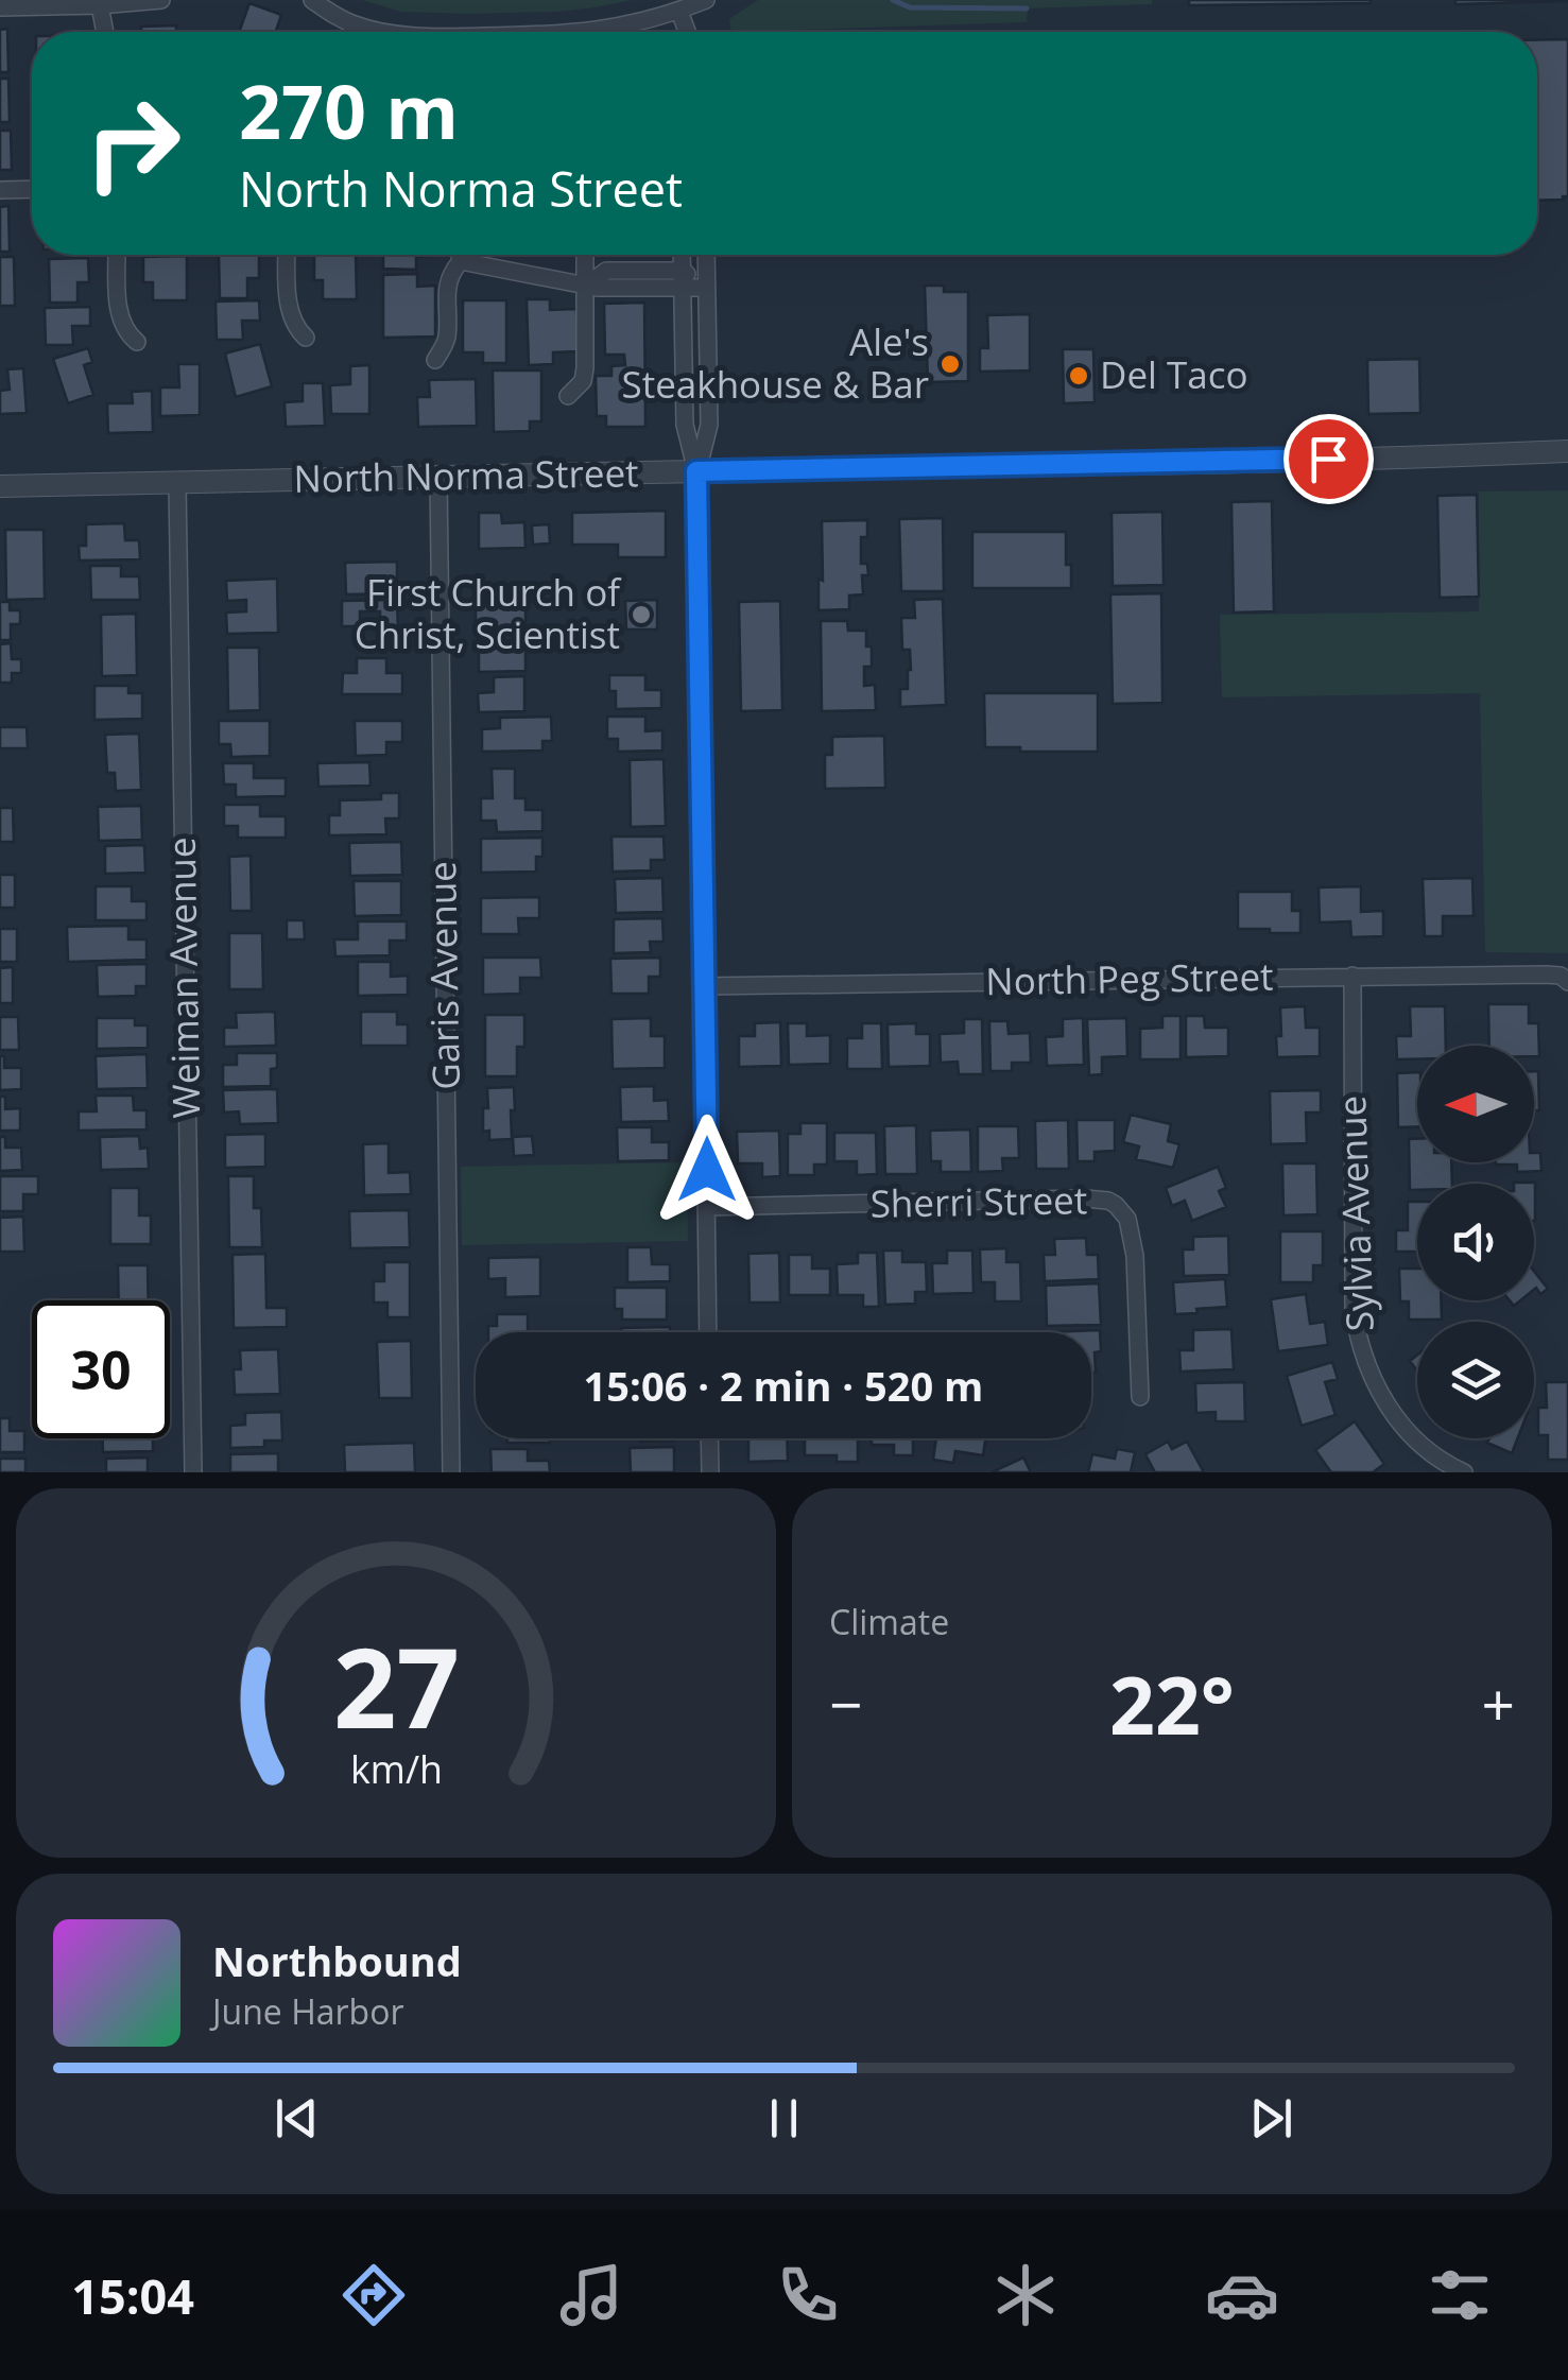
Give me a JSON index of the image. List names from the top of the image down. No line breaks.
{"streets":{"street":["North Norma Street","Garis Avenue","Weiman Avenue","North Peg Street","Sherri Street","Sylvia Avenue"]},"crossings":[["North Norma Street","Garis Avenue"],["North Norma Street","Weiman Avenue"],["North Peg Street","Sylvia Avenue"]],"places":["Ale's Steakhouse & Bar","Del Taco","First Church of Christ, Scientist"],"north":"left","page":{"turn":["270 m","North Norma Street"],"limit":"30","trip":"15:06 · 2 min · 520 m","tile":"Climate","heat":["−","22°","+"],"song":["Northbound","June Harbor"],"tabs":"15:04","gauge":["27","km/h"]}}
